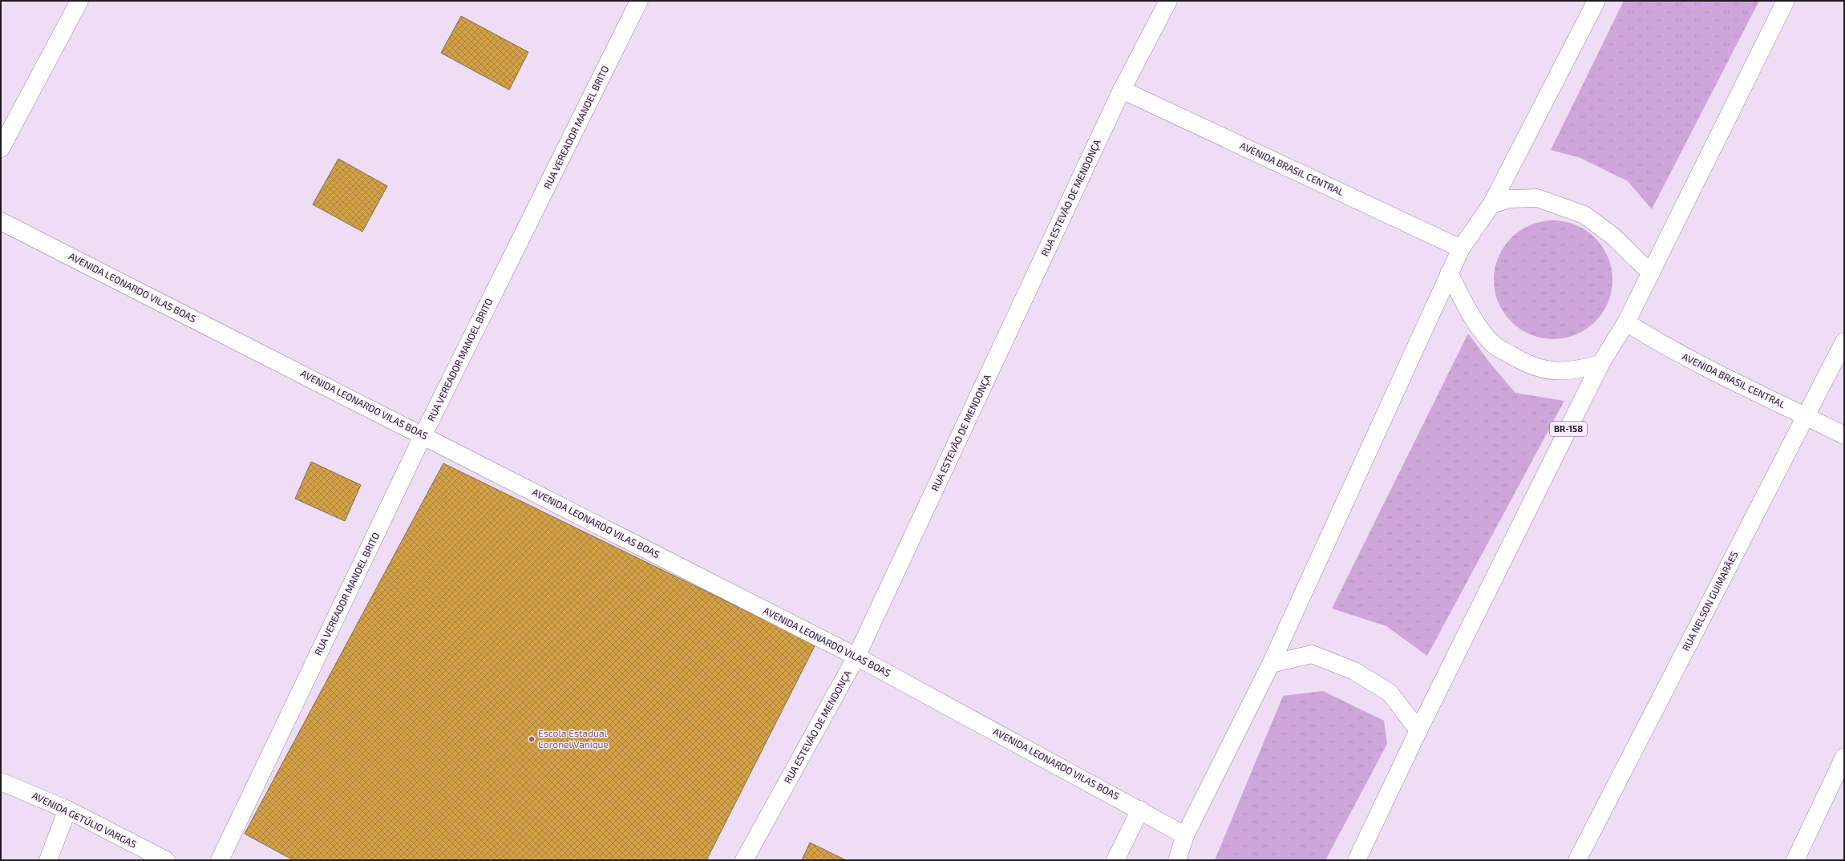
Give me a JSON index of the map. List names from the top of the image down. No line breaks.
{"streets":{"street":["RUA VEREADOR MANOEL BRITO","AVENIDA BRASIL CENTRAL","RUA ESTEVÃO DE MENDONÇA","AVENIDA LEONARDO VILAS BOAS","BR-158","RUA NELSON GUIMARÃES","AVENIDA GETÚLIO VARGAS"]},"crossings":[["RUA VEREADOR MANOEL BRITO","AVENIDA LEONARDO VILAS BOAS"],["AVENIDA BRASIL CENTRAL","RUA ESTEVÃO DE MENDONÇA"],["AVENIDA BRASIL CENTRAL","BR-158"],["AVENIDA BRASIL CENTRAL","RUA NELSON GUIMARÃES"],["RUA ESTEVÃO DE MENDONÇA","AVENIDA LEONARDO VILAS BOAS"]],"places":["Escola Estadual Coronel Vanique"]}
